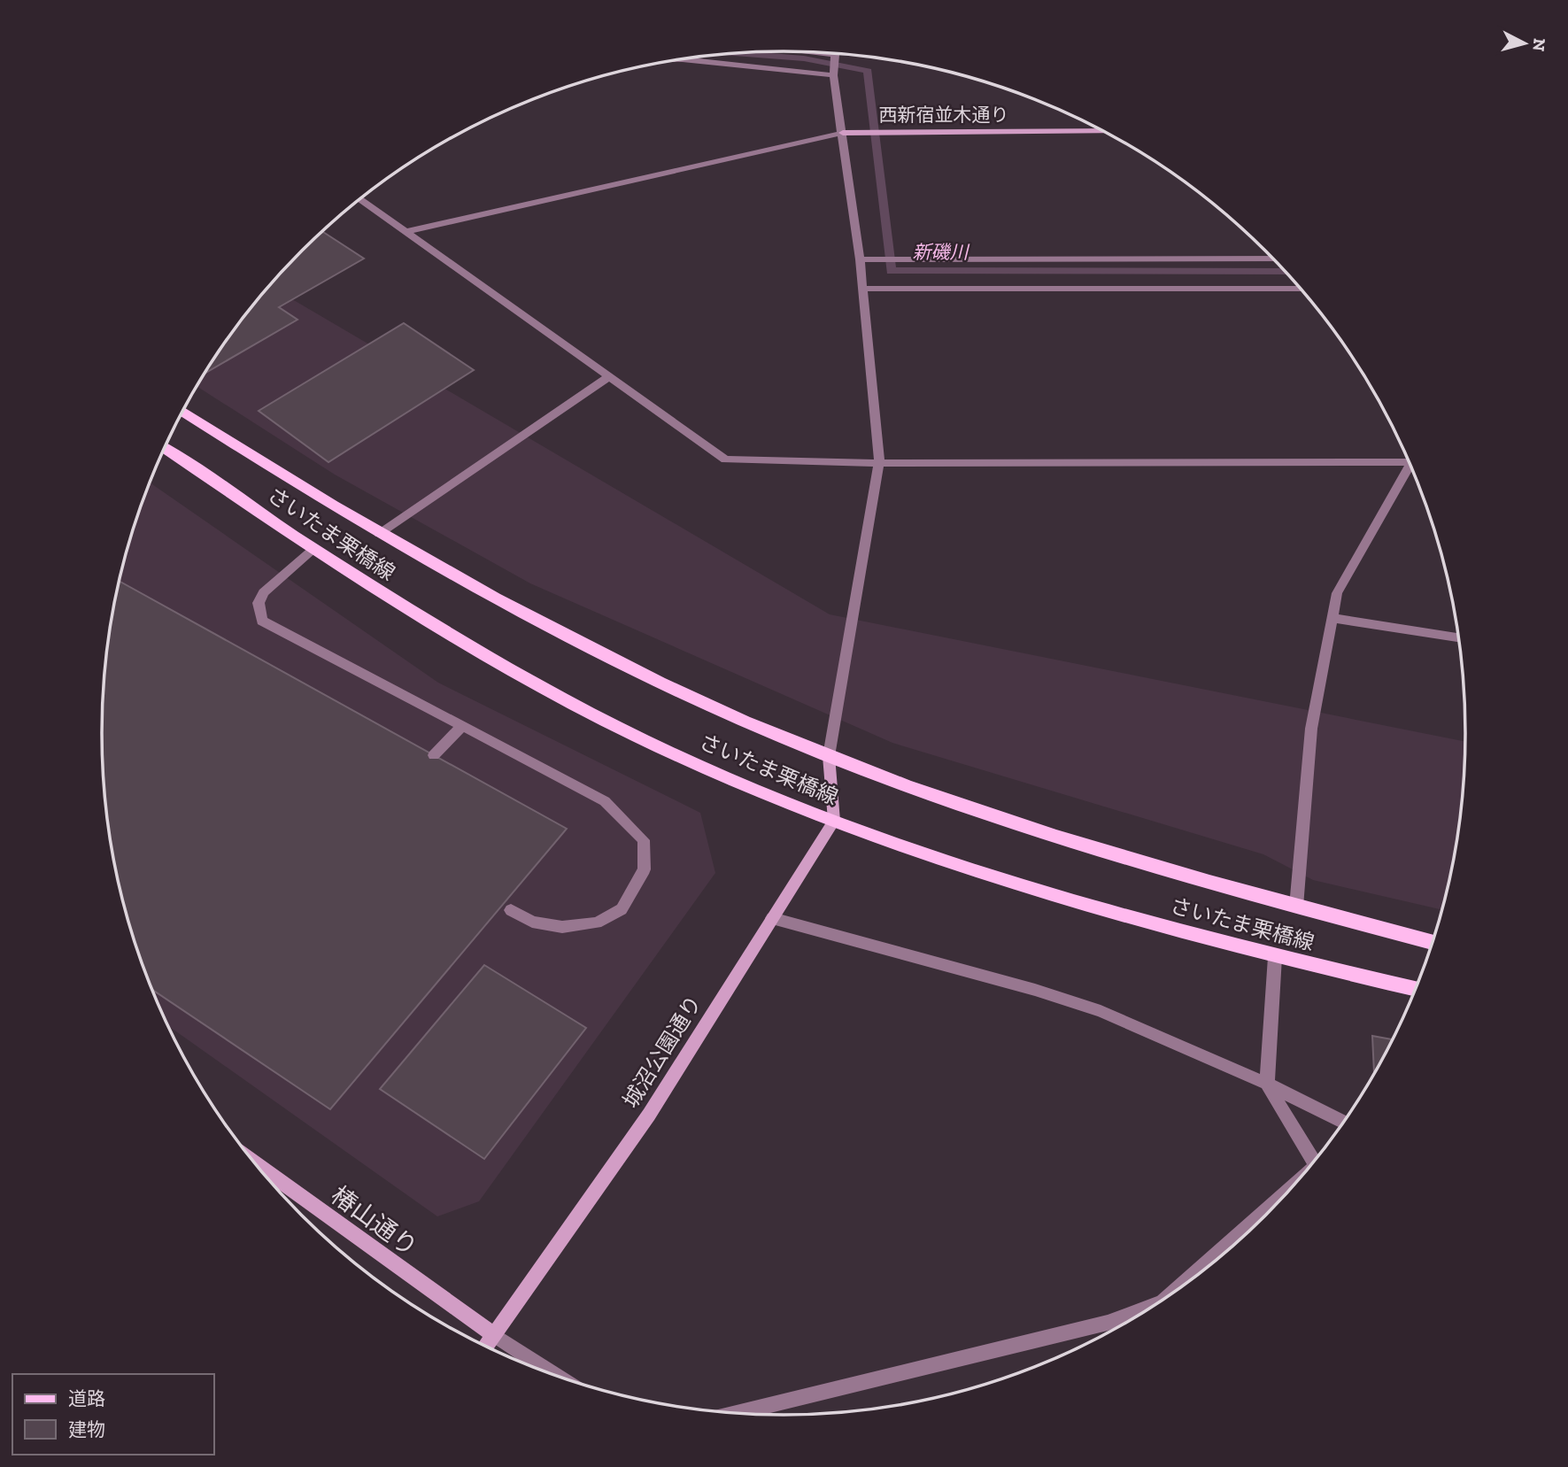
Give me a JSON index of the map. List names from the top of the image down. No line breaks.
{"streets":{"main road":["さいたま栗橋線"],"street":["西新宿並木通り","城沼公園通り","椿山通り"]},"crossings":[["さいたま栗橋線","城沼公園通り"],["城沼公園通り","椿山通り"]],"water":["新磯川"],"legend":["道路","建物"],"north":"right"}
